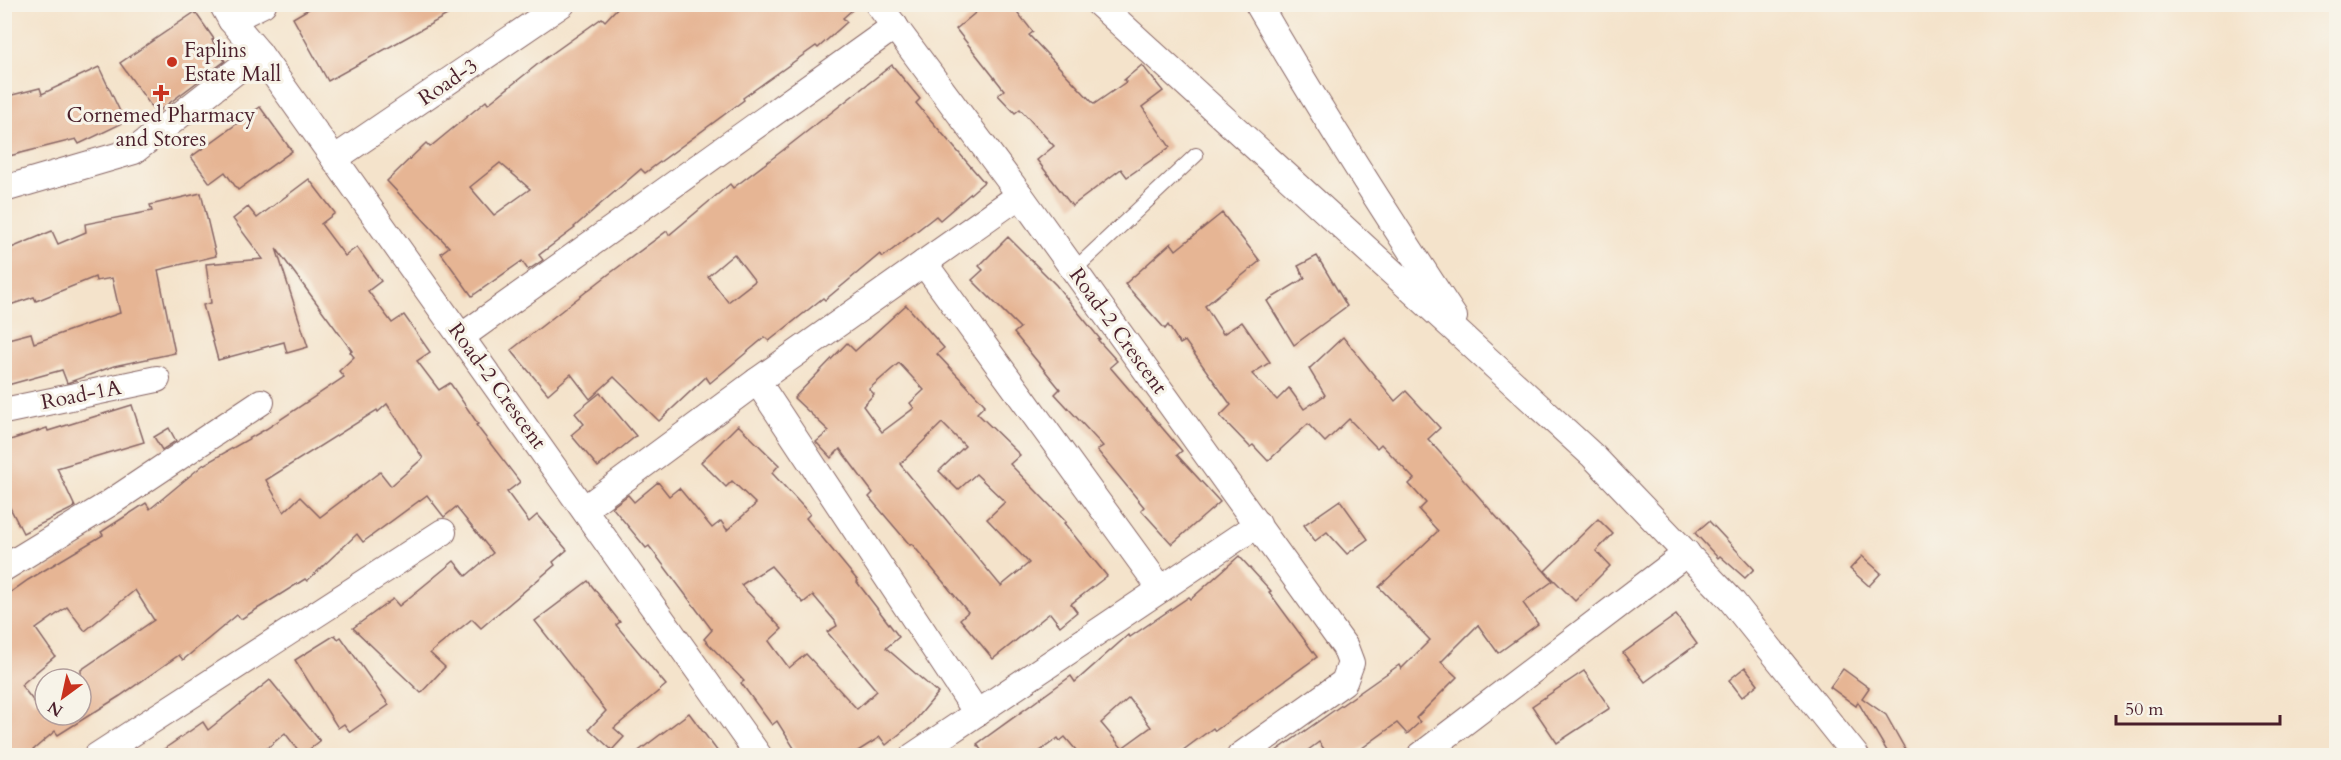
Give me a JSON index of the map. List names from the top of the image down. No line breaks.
{"streets":{"street":["Road-3","Road-2 Crescent","Road-1A"]},"crossings":[["Road-3","Road-2 Crescent"]],"places":{"other":["Faplins Estate Mall"],"health":["Cornemed Pharmacy and Stores"]},"scale_bar":"50 m","north":"bottom left"}
